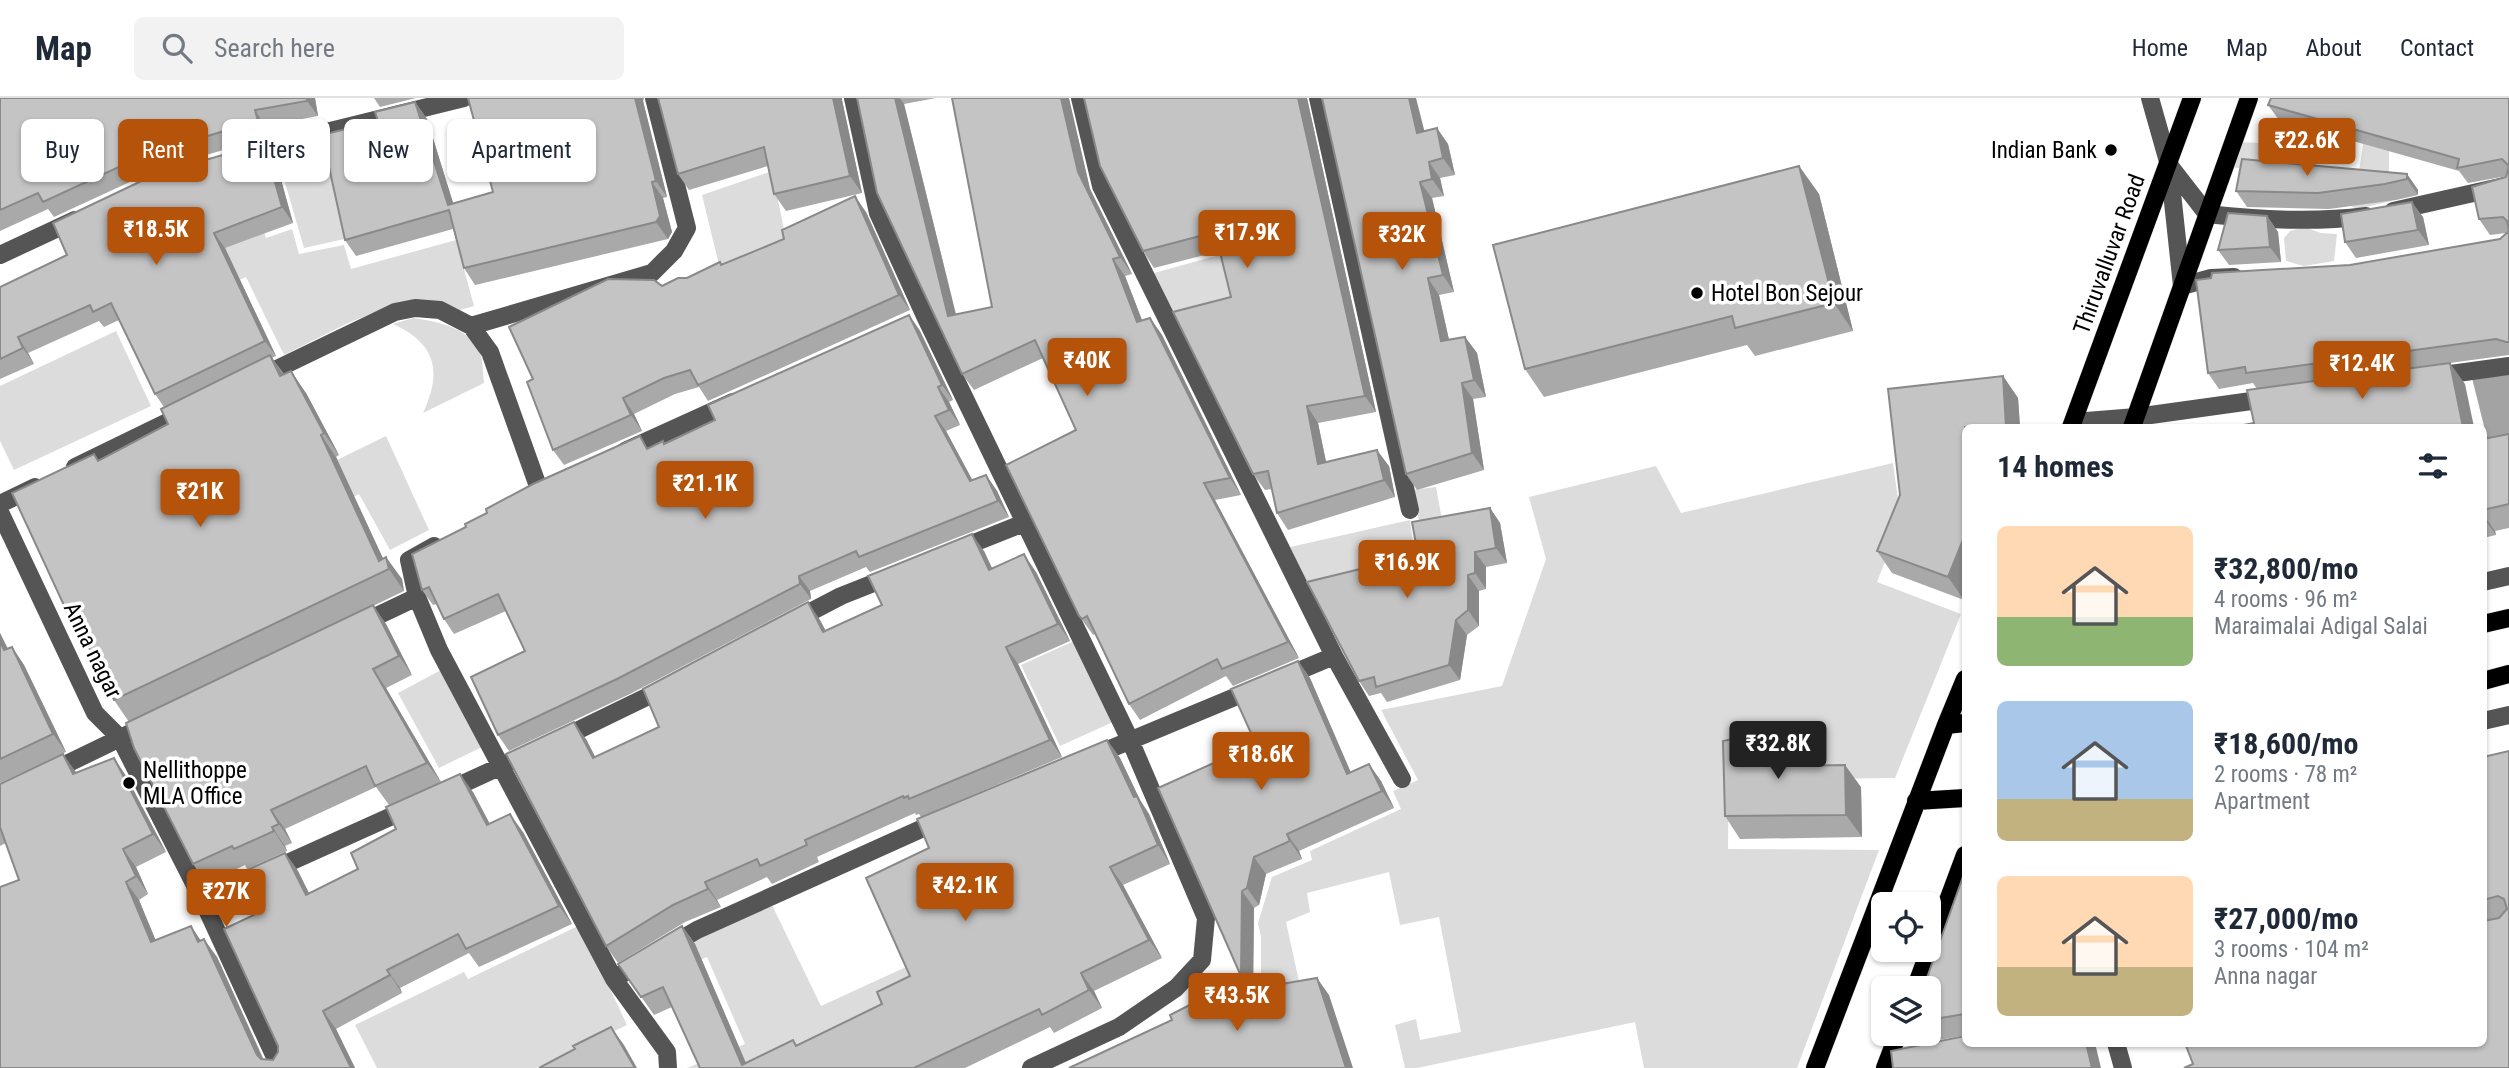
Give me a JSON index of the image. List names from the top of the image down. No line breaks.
{"streets":{"main road":["Thiruvalluvar Road"],"street":["Anna nagar"]},"places":["Indian Bank","Hotel Bon Sejour","Nellithoppe MLA Office"],"page":{"header":"Map","search":"Search here","nav":["Home","Map","About","Contact"],"price":["₹22.6K","₹18.5K","₹17.9K","₹32K","₹40K","₹12.4K","₹21.1K","₹21K","₹16.9K","₹32.8K","₹18.6K","₹42.1K","₹27K","₹43.5K"],"chip":["Buy","Rent","Filters","New","Apartment"],"heading":"14 homes","list":[{"name":"₹32,800/mo","note":"4 rooms · 96 m² · Maraimalai Adigal Salai"},{"name":"₹18,600/mo","note":"2 rooms · 78 m² · Apartment"},{"name":"₹27,000/mo","note":"3 rooms · 104 m² · Anna nagar"}]}}
